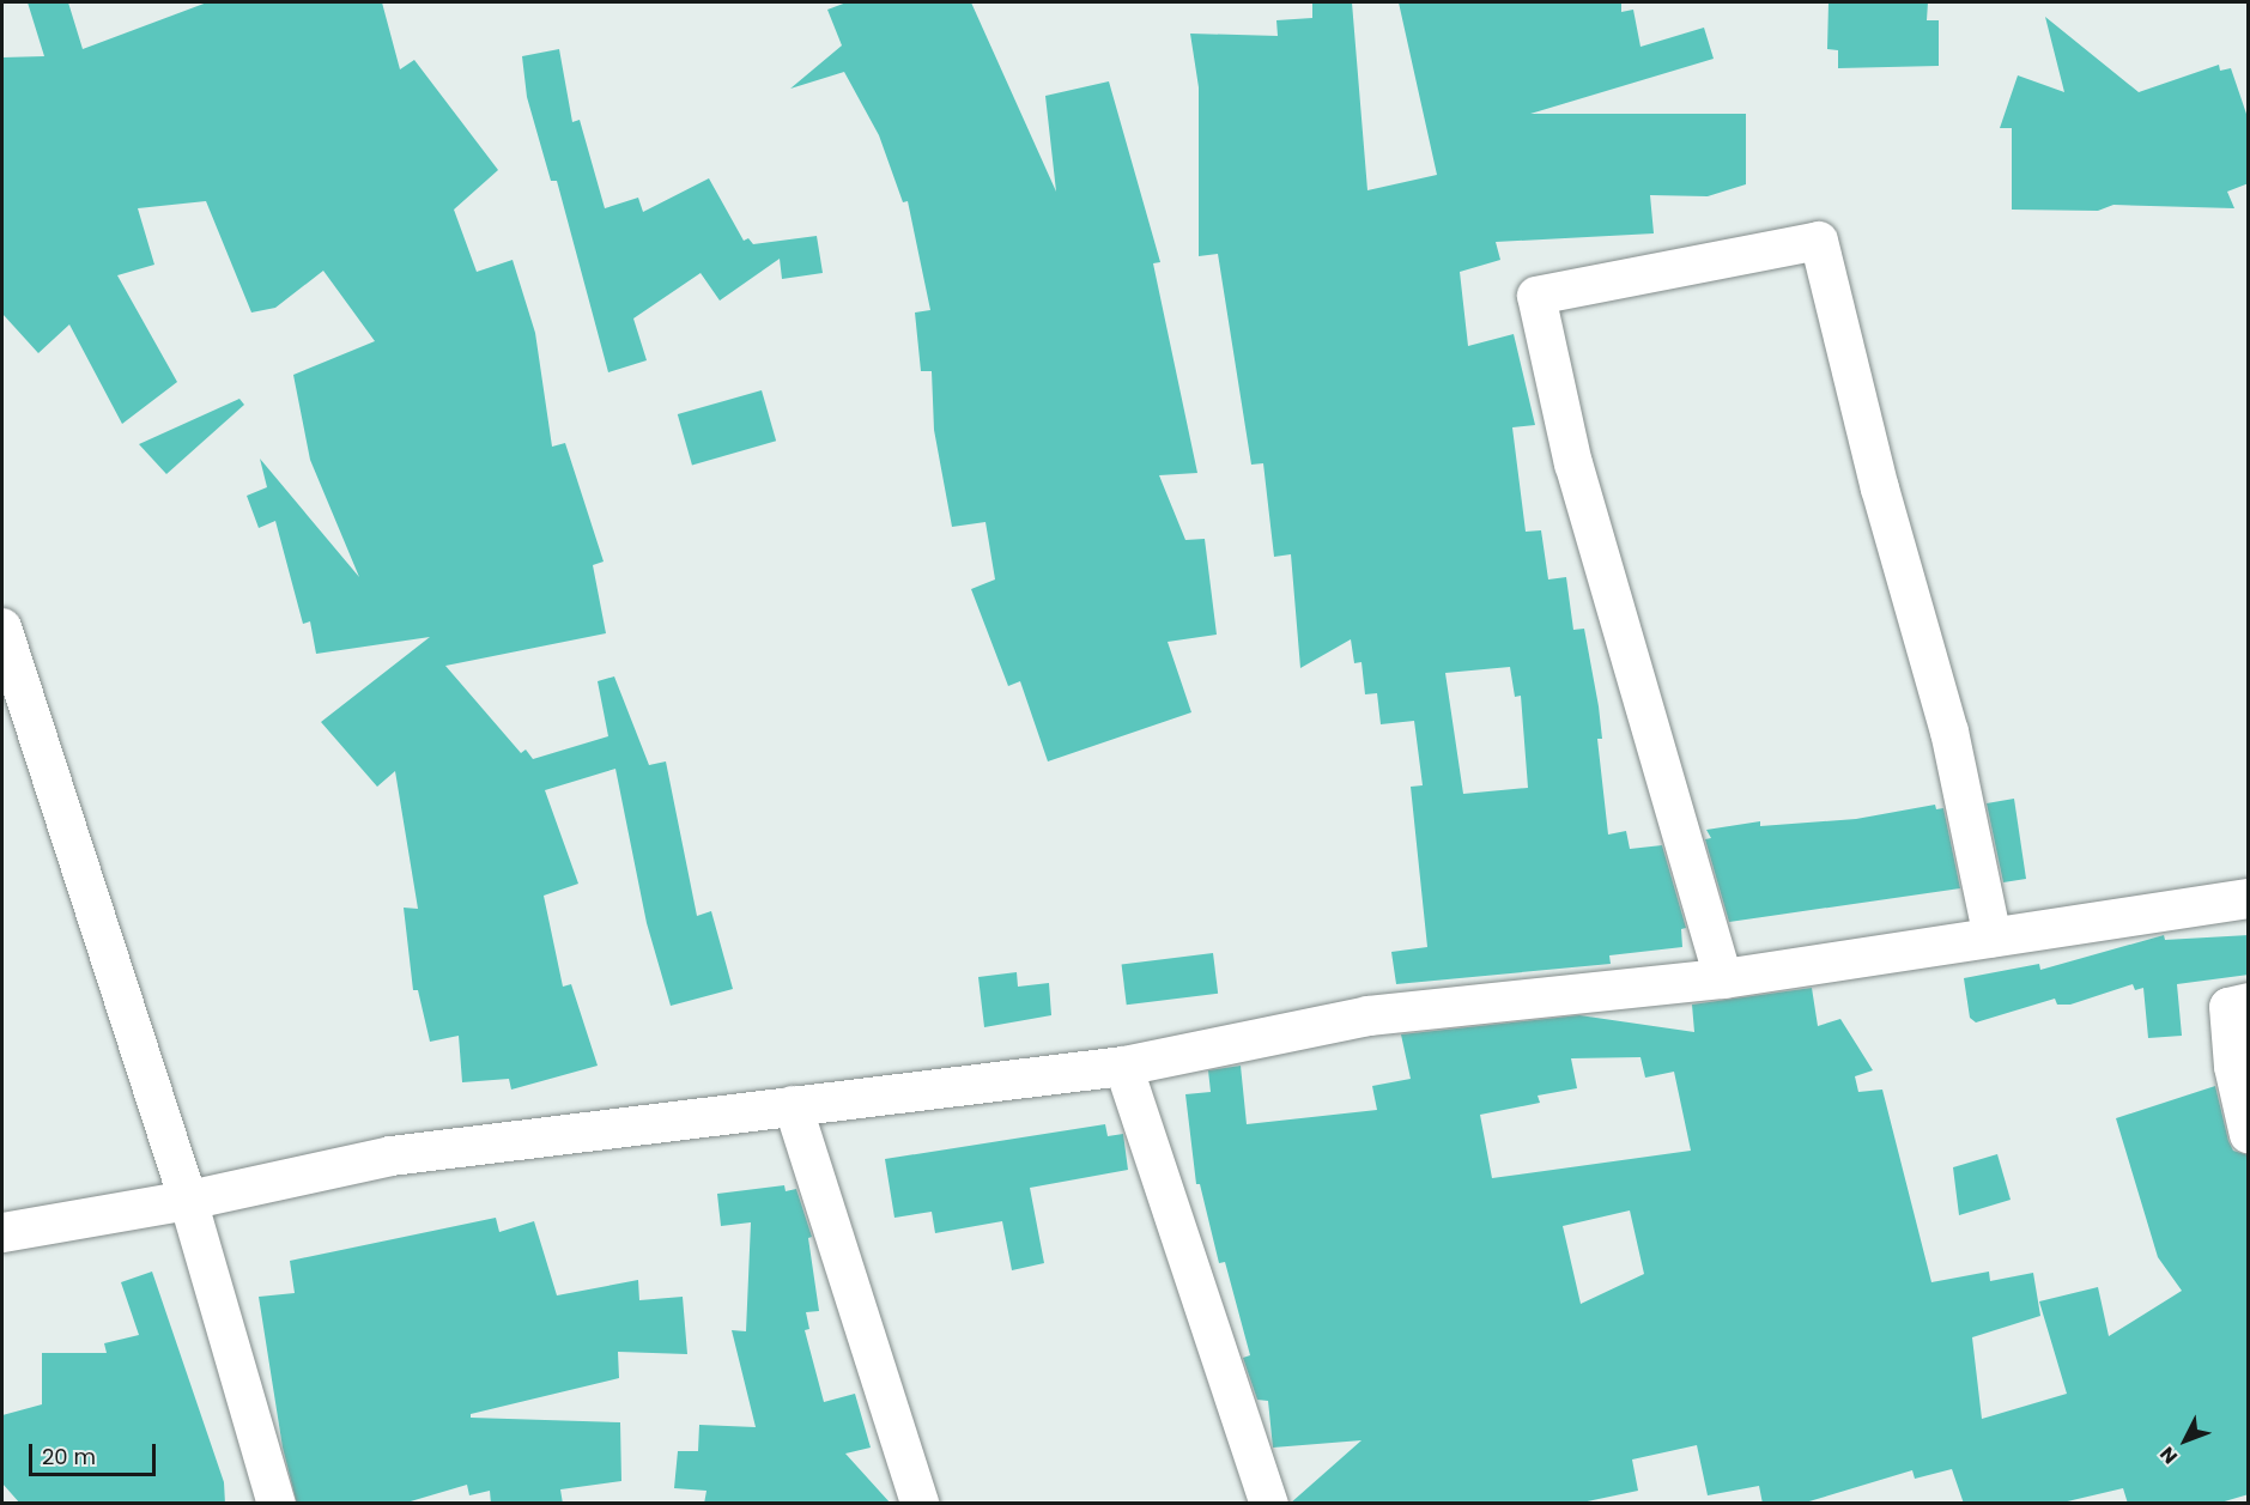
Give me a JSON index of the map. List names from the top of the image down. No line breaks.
{"scale_bar":"20 m","north":"bottom left"}
